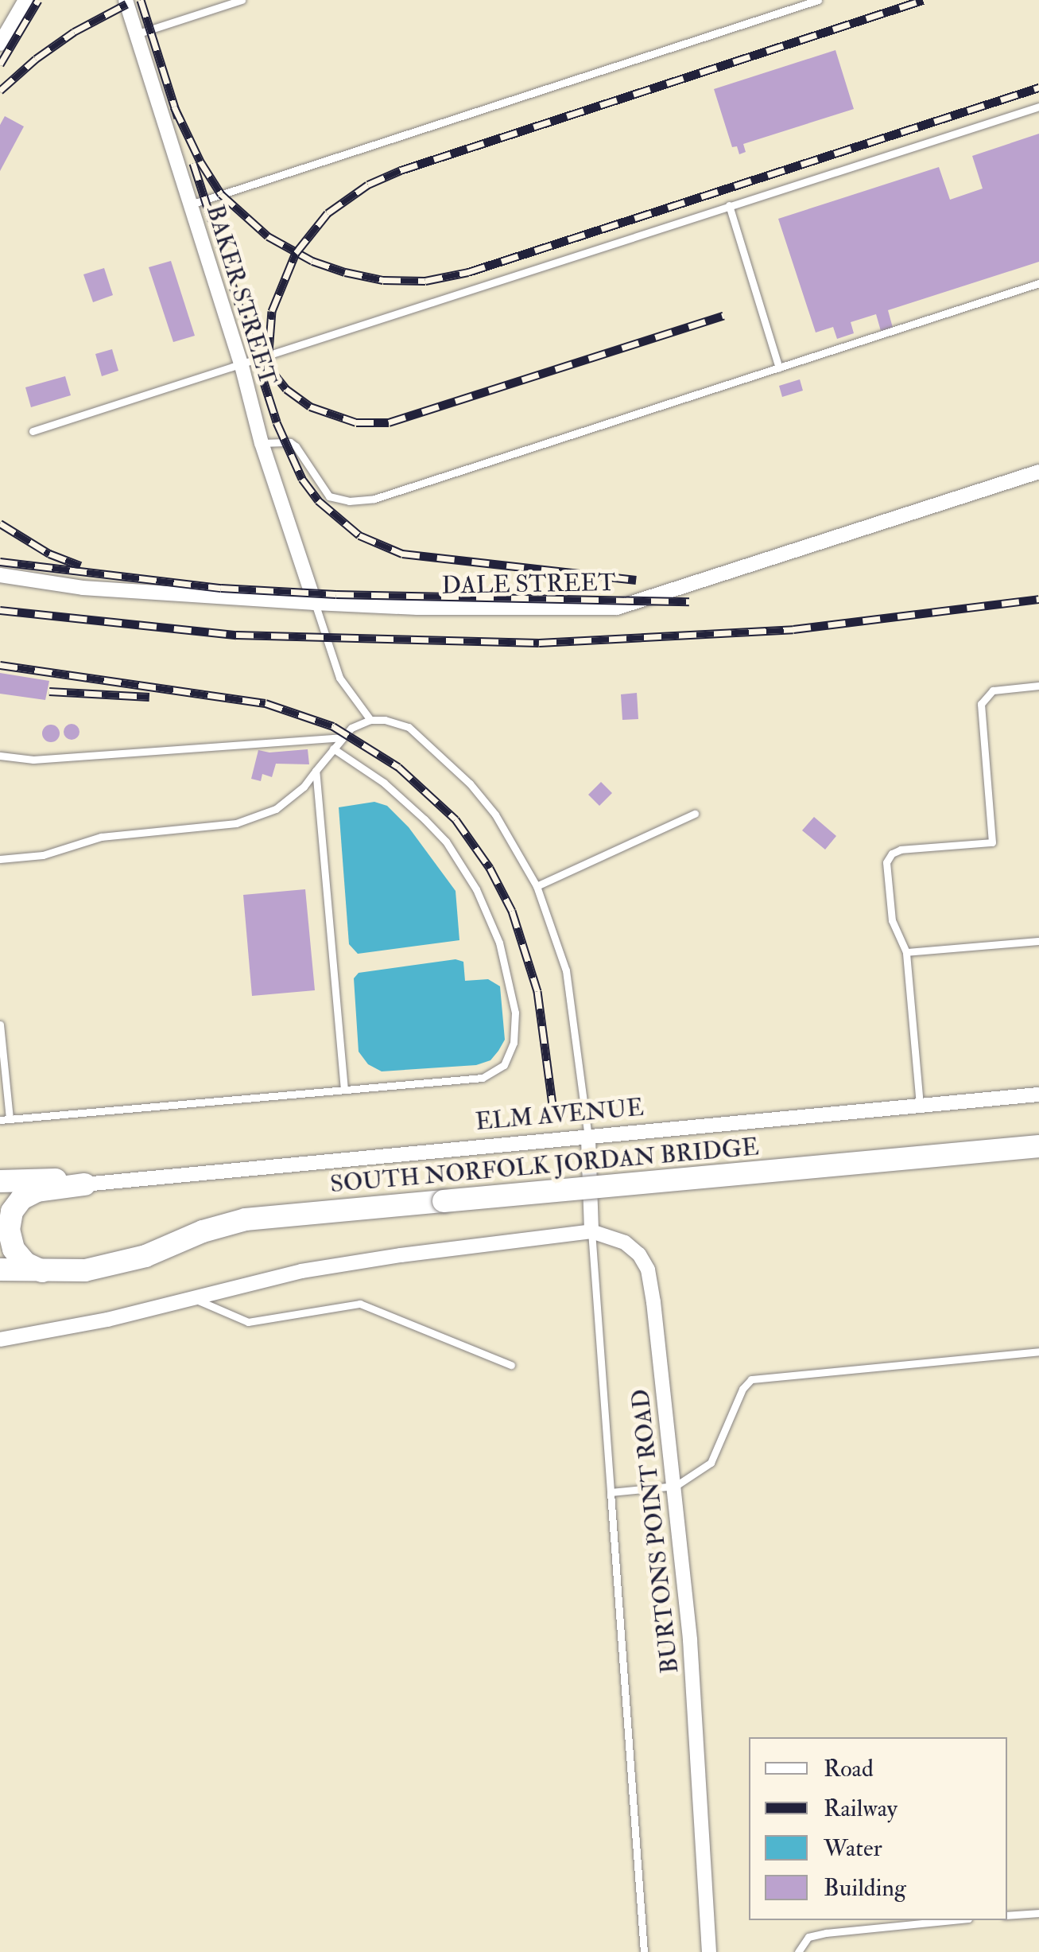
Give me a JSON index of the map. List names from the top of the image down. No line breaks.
{"streets":{"main road":["SOUTH NORFOLK JORDAN BRIDGE"],"street":["BAKER STREET","DALE STREET","ELM AVENUE","BURTONS POINT ROAD"]},"crossings":[["BAKER STREET","DALE STREET"]],"legend":["Road","Railway","Water","Building"]}
